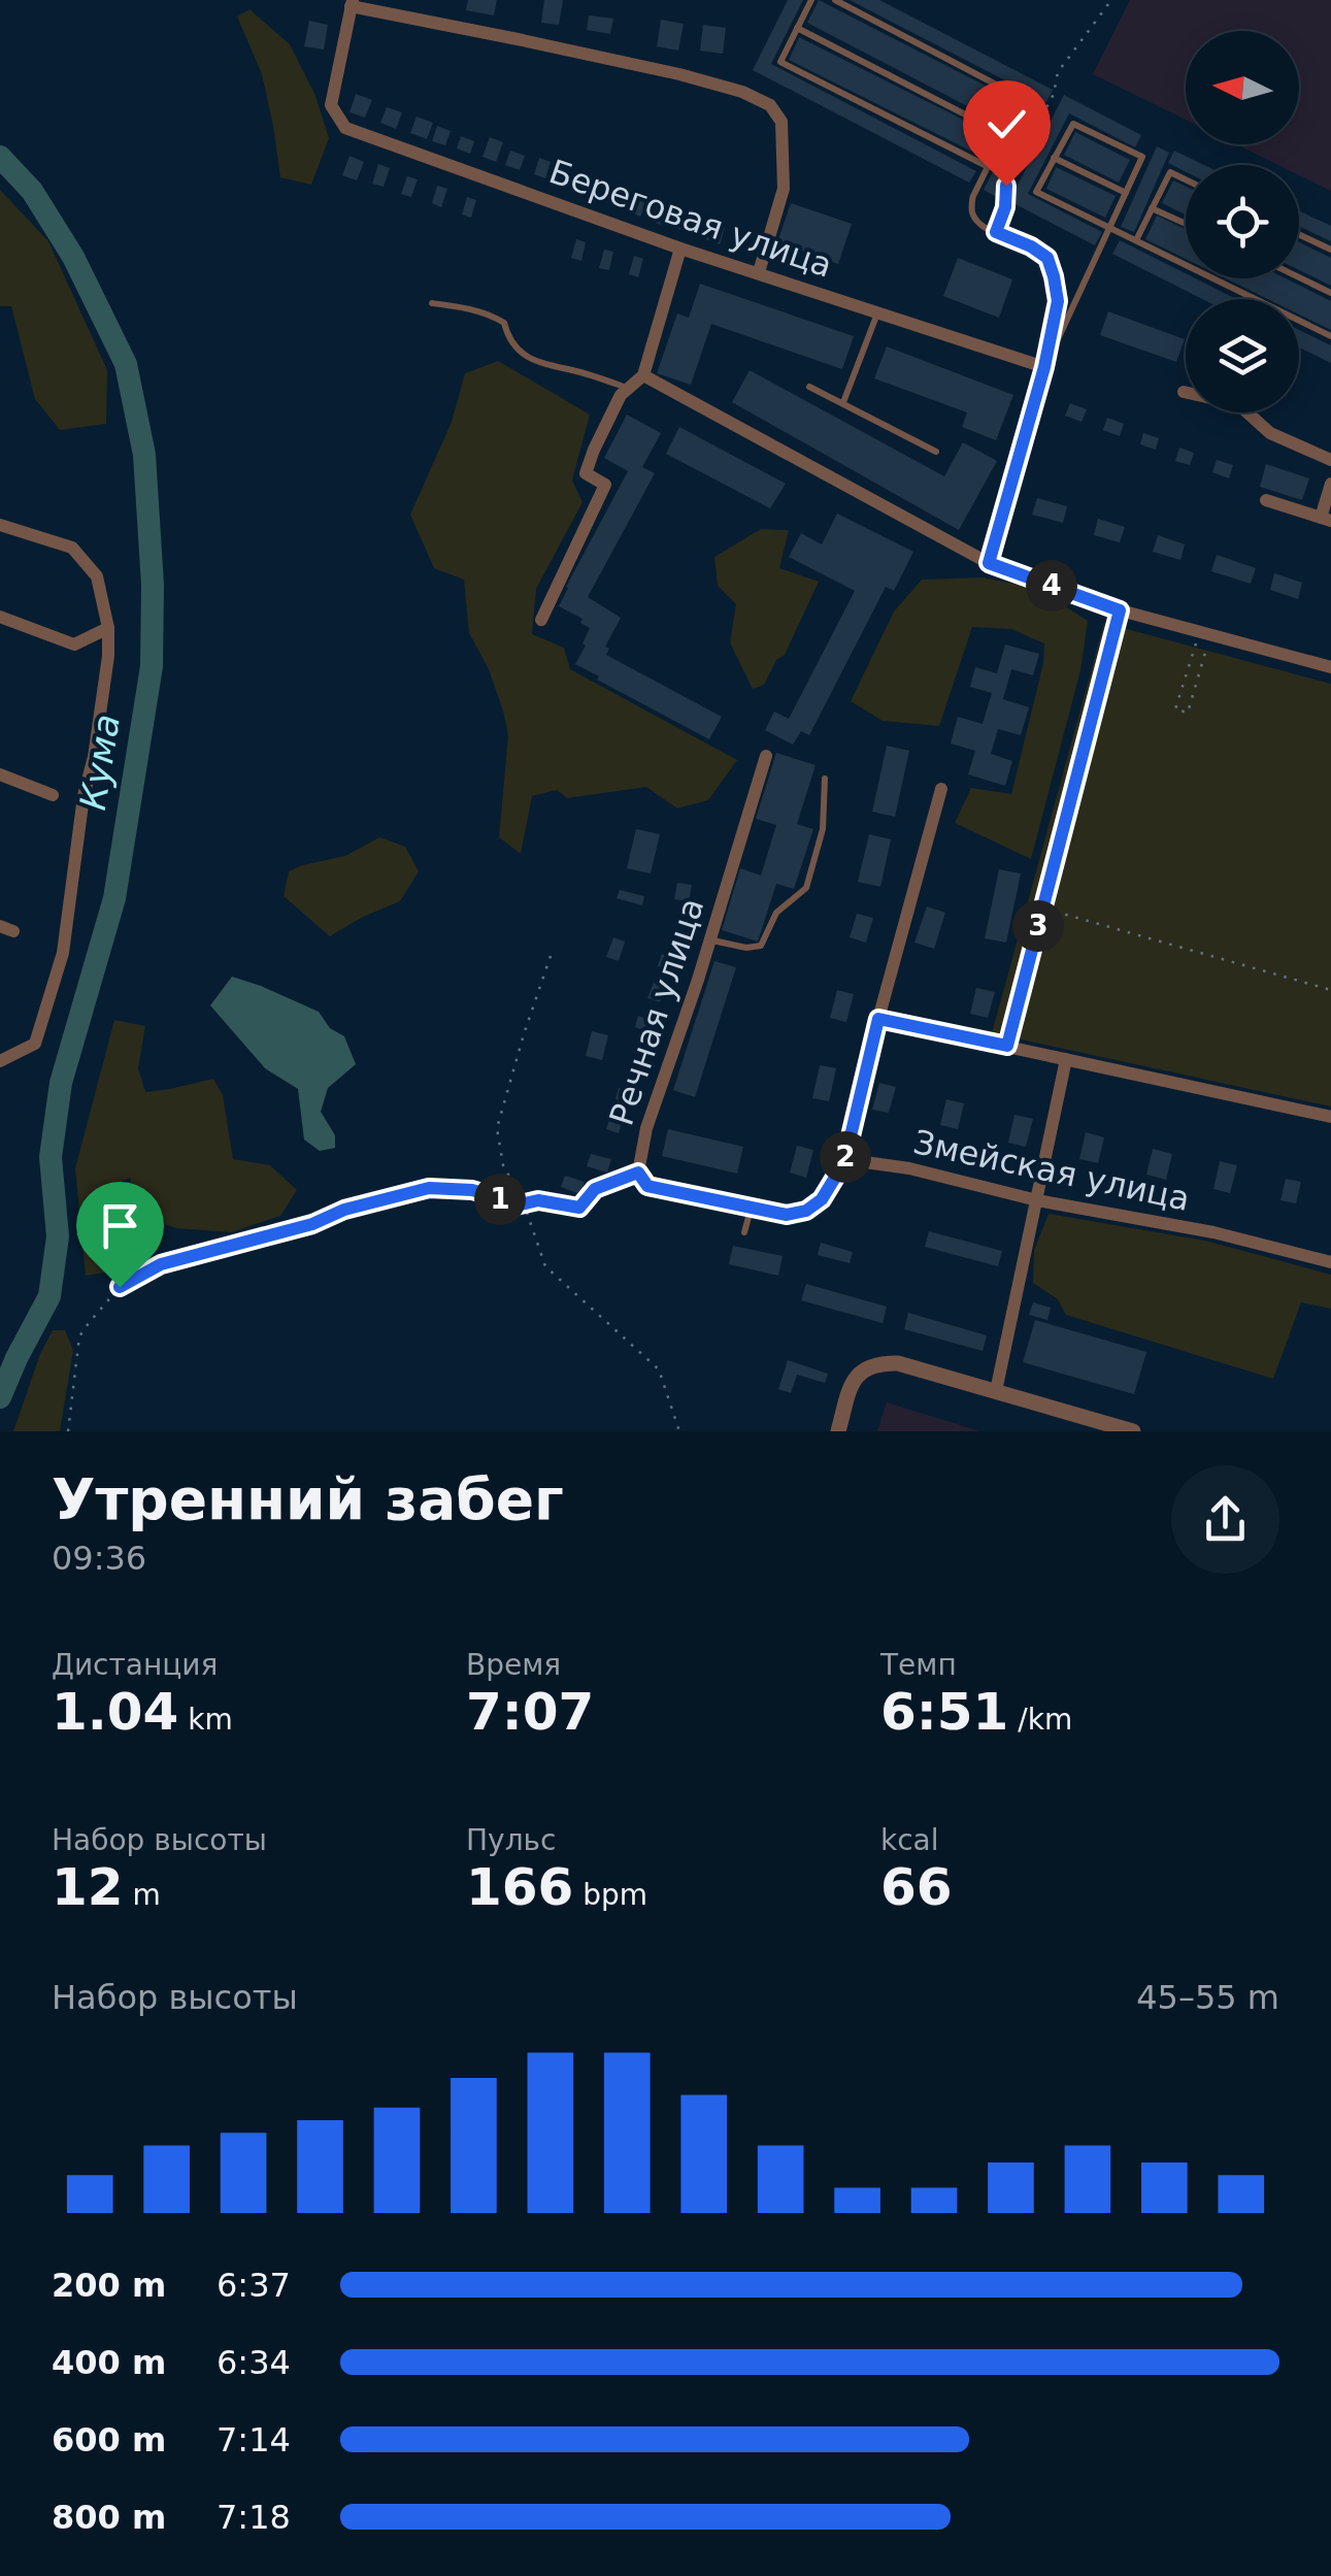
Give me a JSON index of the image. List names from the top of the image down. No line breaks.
{"streets":{"street":["Береговая улица","Речная улица","Змейская улица"]},"crossings":[["Речная улица","Змейская улица"]],"water":["Кума"],"north":"left","page":{"pins":["4","3","2","1"],"heading":["Утренний забег","09:36"],"stats":[["Дистанция","1.04 km"],["Время","7:07"],["Темп","6:51 /km"],["Набор высоты","12 m"],["Пульс","166 bpm"],["kcal","66"]],"chart":["Набор высоты","45–55 m"],"list":[{"name":"200 m","note":"6:37"},{"name":"400 m","note":"6:34"},{"name":"600 m","note":"7:14"},{"name":"800 m","note":"7:18"}]}}
